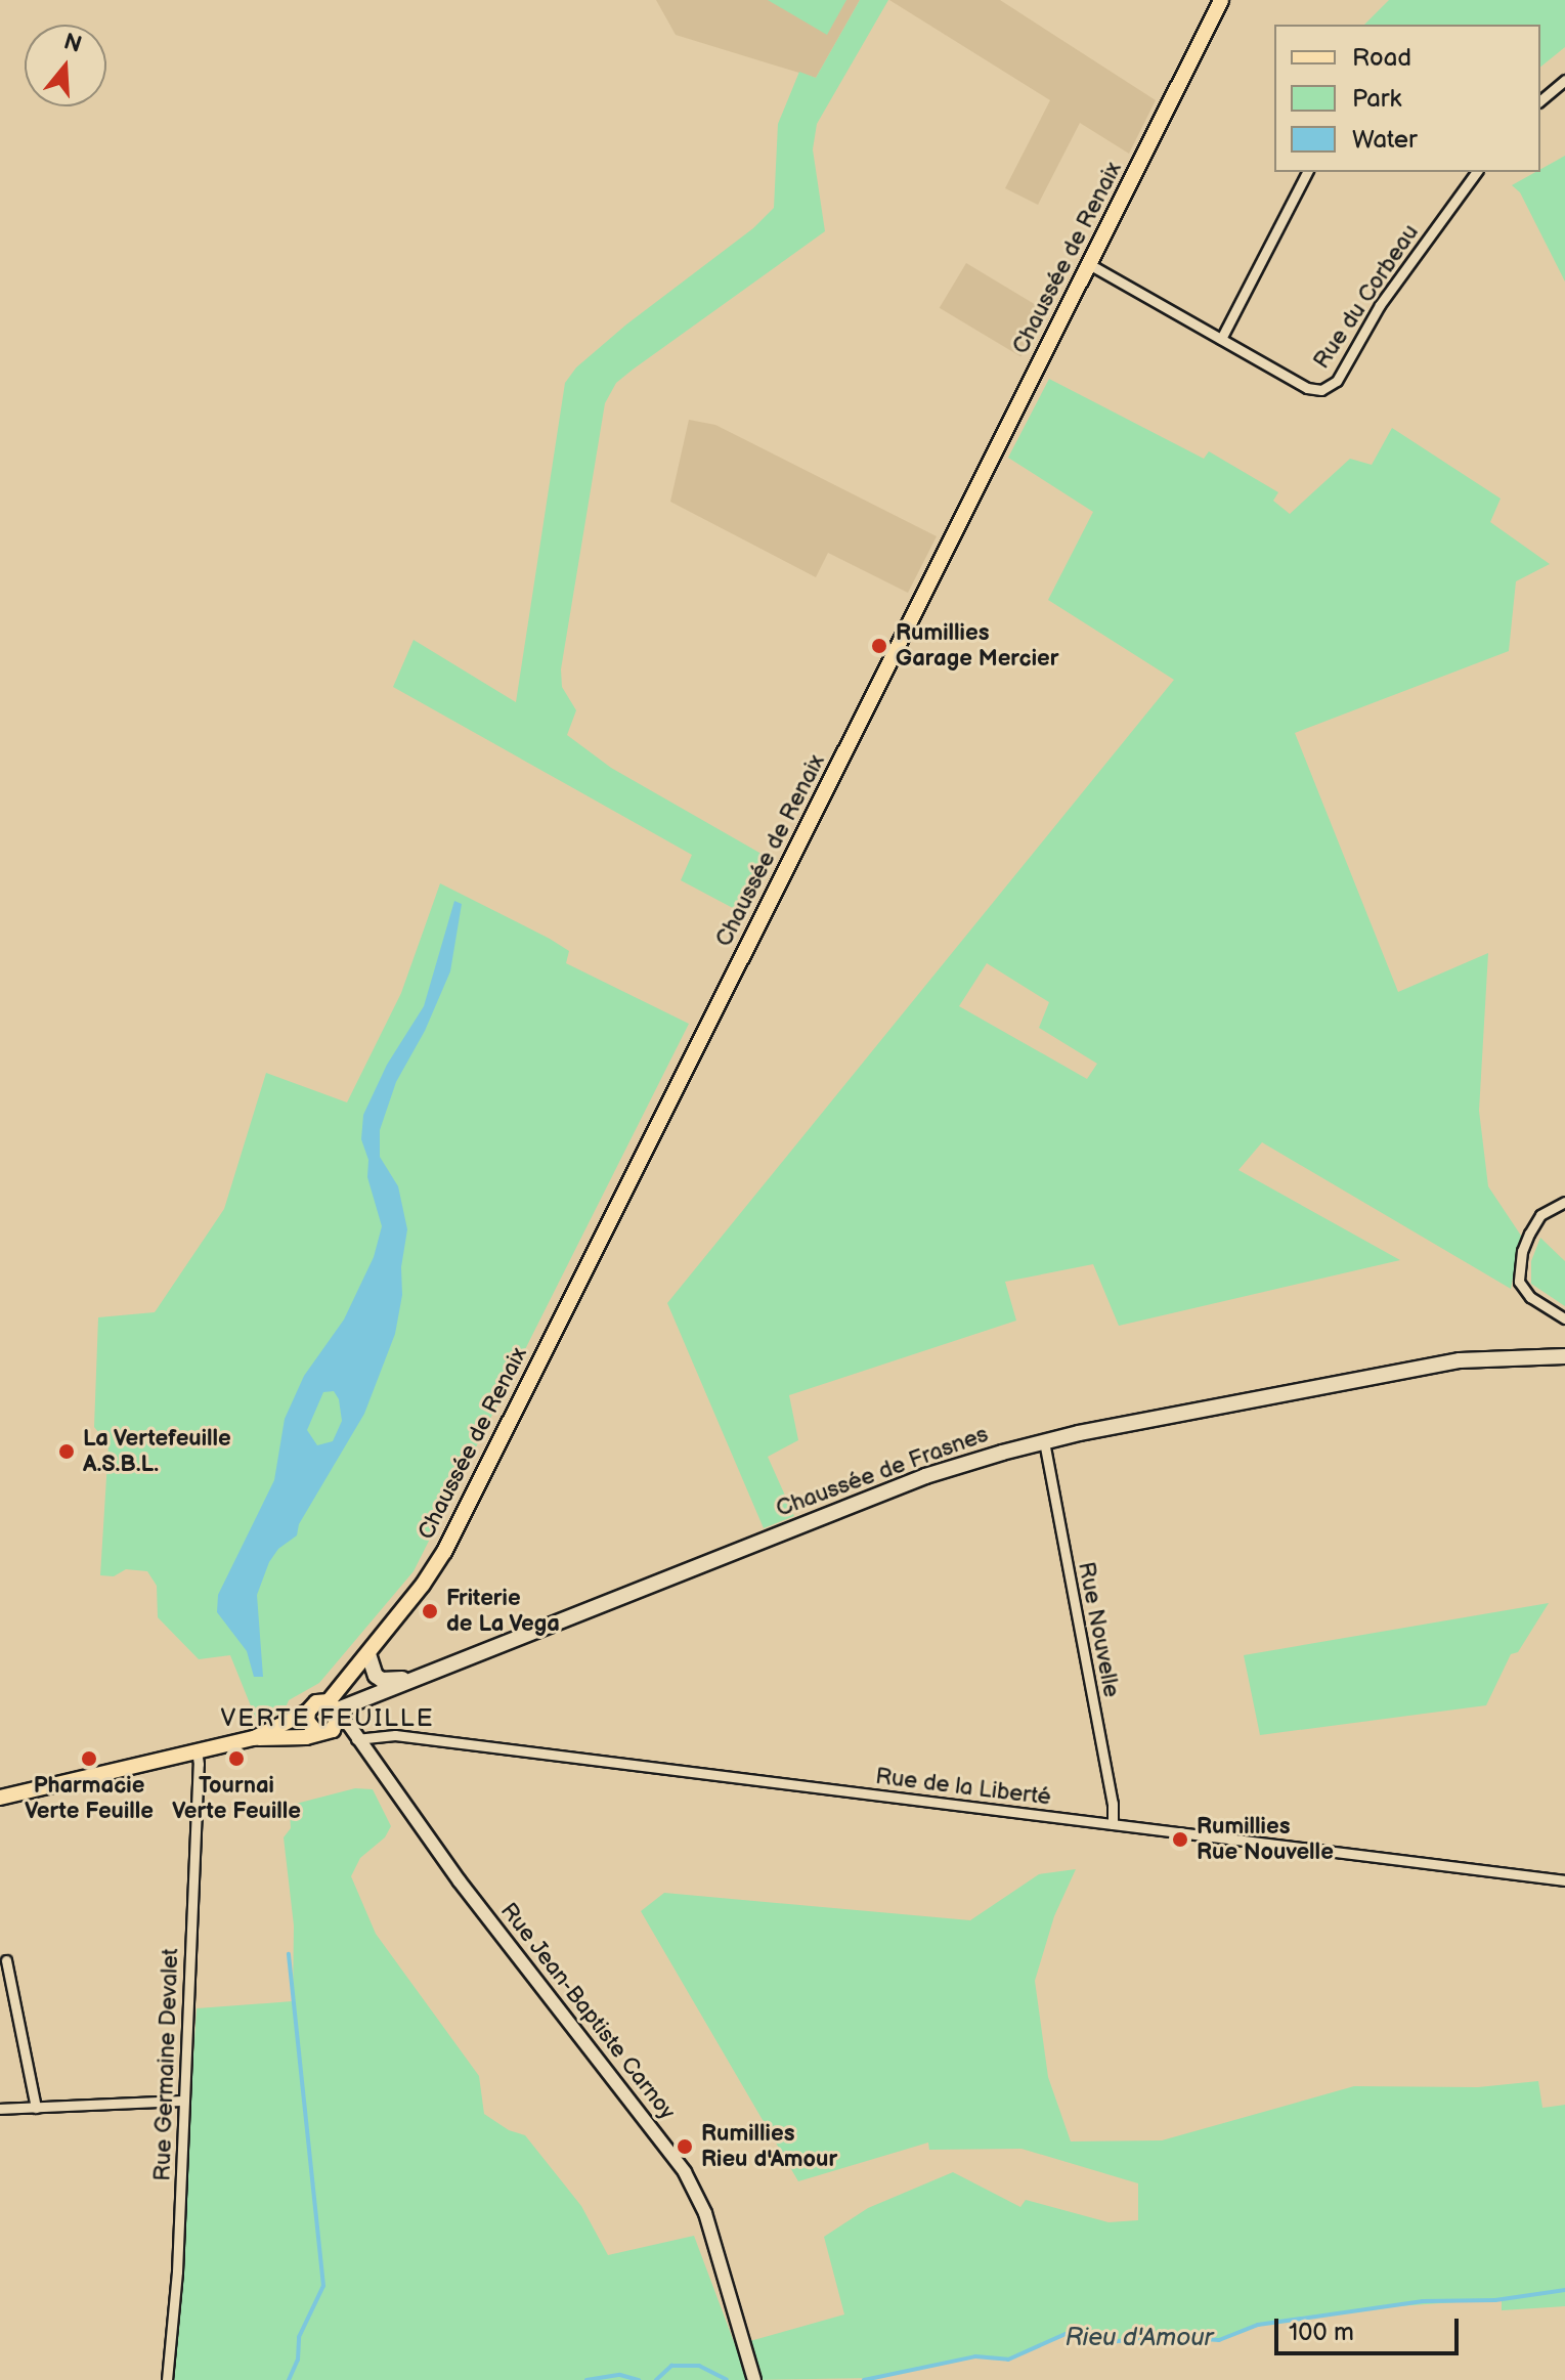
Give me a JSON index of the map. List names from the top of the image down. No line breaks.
{"streets":{"main road":["Chaussée de Renaix","Chaussée de Frasnes"],"street":["Rue du Corbeau","Rue Nouvelle","Rue de la Liberté","Rue Jean-Baptiste Carnoy","Rue Germaine Devalet"]},"crossings":[["Chaussée de Renaix","Rue du Corbeau"],["Chaussée de Renaix","Chaussée de Frasnes"],["Chaussée de Frasnes","Rue Nouvelle"],["Rue Nouvelle","Rue de la Liberté"],["Rue de la Liberté","Rue Jean-Baptiste Carnoy"]],"districts":["VERTE FEUILLE"],"water":["Rieu d'Amour"],"places":["Rumillies Garage Mercier","La Vertefeuille A.S.B.L.","Friterie de La Vega","Pharmacie Verte Feuille","Tournai Verte Feuille","Rumillies Rue Nouvelle","Rumillies Rieu d'Amour"],"legend":["Road","Park","Water"],"scale_bar":"100 m","north":"top"}
